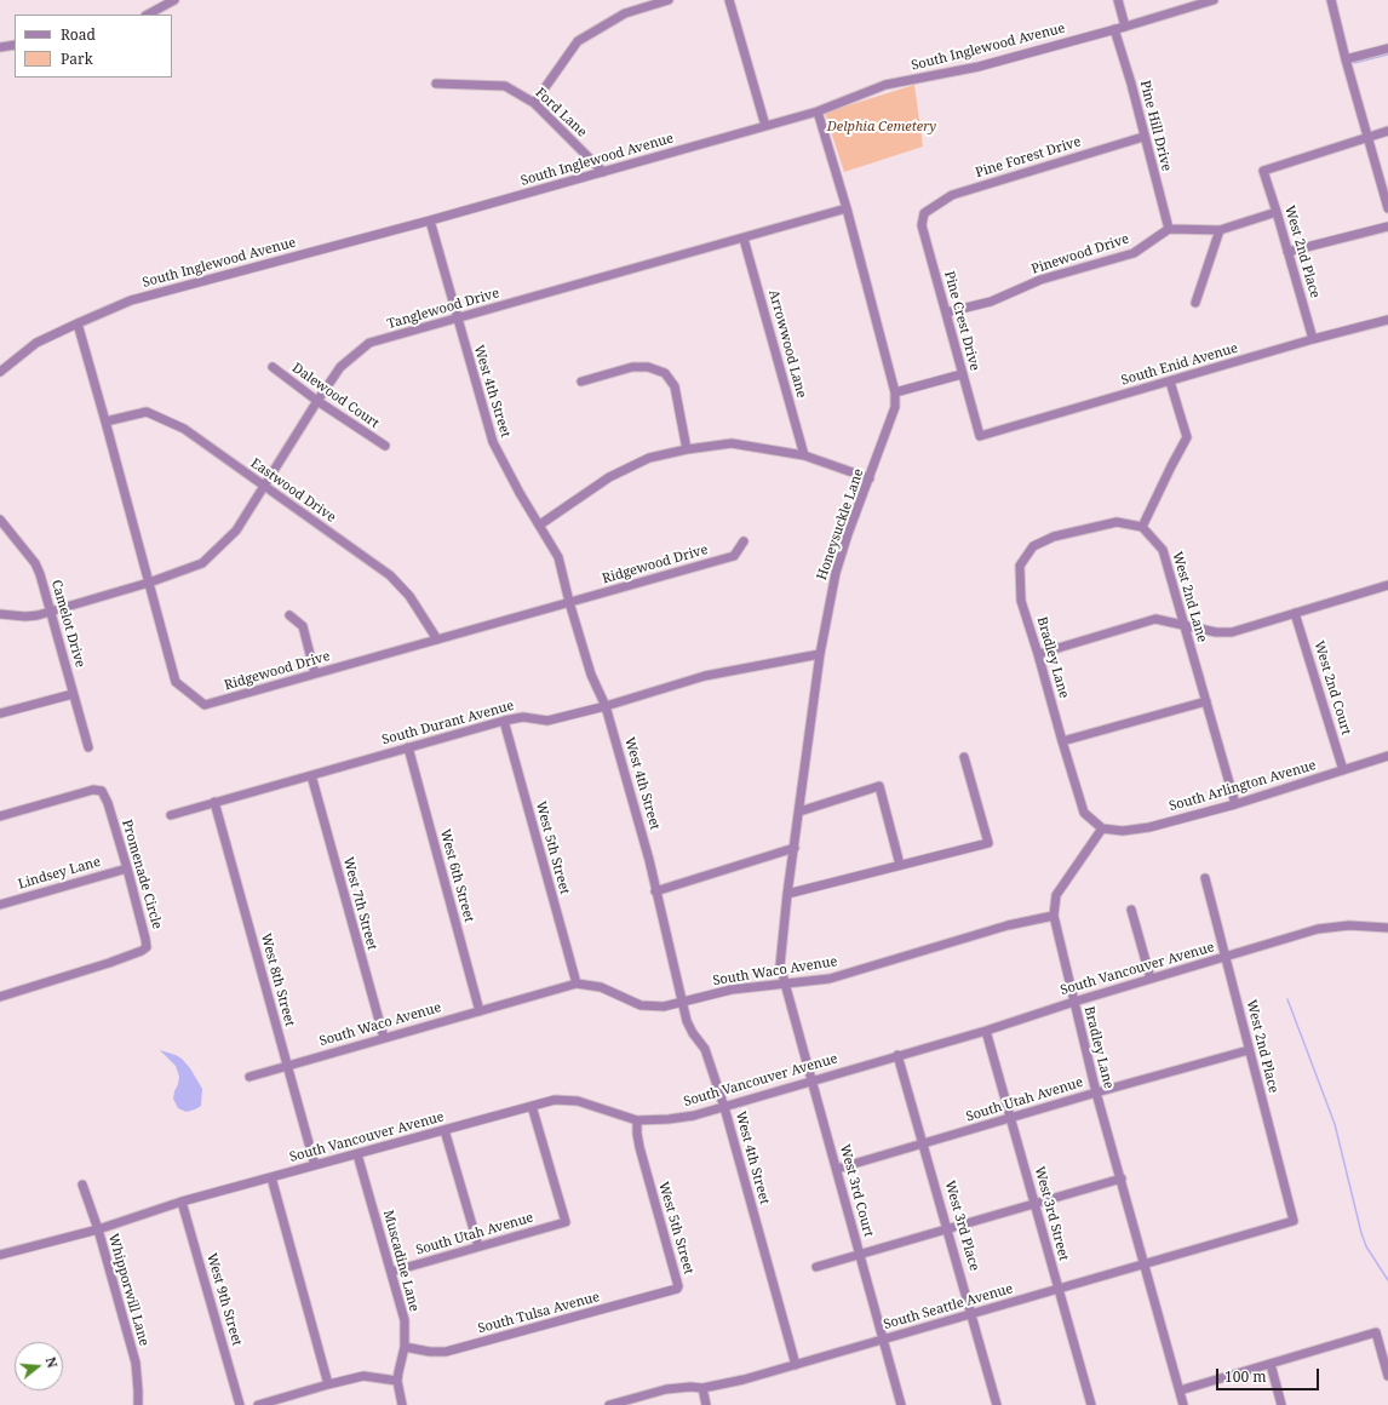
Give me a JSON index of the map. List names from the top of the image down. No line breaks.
{"streets":{"street":["South Inglewood Avenue","Ford Lane","Pine Hill Drive","Pine Forest Drive","West 2nd Place","Pinewood Drive","Tanglewood Drive","Pine Crest Drive","Arrowwood Lane","South Enid Avenue","West 4th Street","Dalewood Court","Eastwood Drive","Honeysuckle Lane","Ridgewood Drive","West 2nd Lane","Camelot Drive","Bradley Lane","West 2nd Court","South Durant Avenue","South Arlington Avenue","West 5th Street","Lindsey Lane","Promenade Circle","West 6th Street","West 7th Street","South Vancouver Avenue","South Waco Avenue","West 8th Street","South Utah Avenue","West 3rd Court","West 3rd Street","West 3rd Place","Muscadine Lane","Whipporwill Lane","West 9th Street","South Seattle Avenue","South Tulsa Avenue"]},"crossings":[["South Inglewood Avenue","Ford Lane"],["South Inglewood Avenue","Pine Hill Drive"],["South Inglewood Avenue","West 4th Street"],["South Inglewood Avenue","Honeysuckle Lane"],["South Inglewood Avenue","Ridgewood Drive"],["Pine Hill Drive","Pine Forest Drive"],["Pine Hill Drive","Pinewood Drive"],["Pine Forest Drive","Pine Crest Drive"],["West 2nd Place","South Enid Avenue"],["West 2nd Place","South Vancouver Avenue"],["West 2nd Place","South Utah Avenue"],["West 2nd Place","South Seattle Avenue"],["Pinewood Drive","Pine Crest Drive"],["Tanglewood Drive","Arrowwood Lane"],["Tanglewood Drive","West 4th Street"],["Tanglewood Drive","Dalewood Court"],["Tanglewood Drive","Eastwood Drive"],["Tanglewood Drive","Honeysuckle Lane"],["Tanglewood Drive","Ridgewood Drive"],["Tanglewood Drive","Camelot Drive"],["Pine Crest Drive","South Enid Avenue"],["West 4th Street","Ridgewood Drive"],["West 4th Street","South Durant Avenue"],["West 4th Street","South Vancouver Avenue"],["West 4th Street","South Waco Avenue"],["West 4th Street","South Seattle Avenue"],["Eastwood Drive","Ridgewood Drive"],["Honeysuckle Lane","South Durant Avenue"],["Honeysuckle Lane","South Waco Avenue"],["Honeysuckle Lane","West 3rd Court"],["West 2nd Lane","Bradley Lane"],["West 2nd Lane","South Arlington Avenue"],["Bradley Lane","South Arlington Avenue"],["Bradley Lane","South Vancouver Avenue"],["Bradley Lane","South Waco Avenue"],["Bradley Lane","South Utah Avenue"],["Bradley Lane","South Seattle Avenue"],["West 2nd Court","South Arlington Avenue"],["South Durant Avenue","West 5th Street"],["South Durant Avenue","West 6th Street"],["South Durant Avenue","West 7th Street"],["South Durant Avenue","West 8th Street"],["West 5th Street","South Vancouver Avenue"],["West 5th Street","South Waco Avenue"],["West 5th Street","South Tulsa Avenue"],["Lindsey Lane","Promenade Circle"],["West 6th Street","South Waco Avenue"],["West 7th Street","South Waco Avenue"],["South Vancouver Avenue","West 8th Street"],["South Vancouver Avenue","South Utah Avenue"],["South Vancouver Avenue","West 3rd Court"],["South Vancouver Avenue","West 3rd Street"],["South Vancouver Avenue","West 3rd Place"],["South Vancouver Avenue","Muscadine Lane"],["South Vancouver Avenue","Whipporwill Lane"],["South Vancouver Avenue","West 9th Street"],["South Waco Avenue","West 8th Street"],["South Waco Avenue","West 3rd Court"],["South Utah Avenue","West 3rd Court"],["South Utah Avenue","West 3rd Street"],["South Utah Avenue","West 3rd Place"],["South Utah Avenue","Muscadine Lane"],["West 3rd Court","South Seattle Avenue"],["West 3rd Street","South Seattle Avenue"],["West 3rd Place","South Seattle Avenue"],["Muscadine Lane","South Tulsa Avenue"]],"parks":["Delphia Cemetery"],"legend":["Road","Park"],"scale_bar":"100 m","north":"right"}
